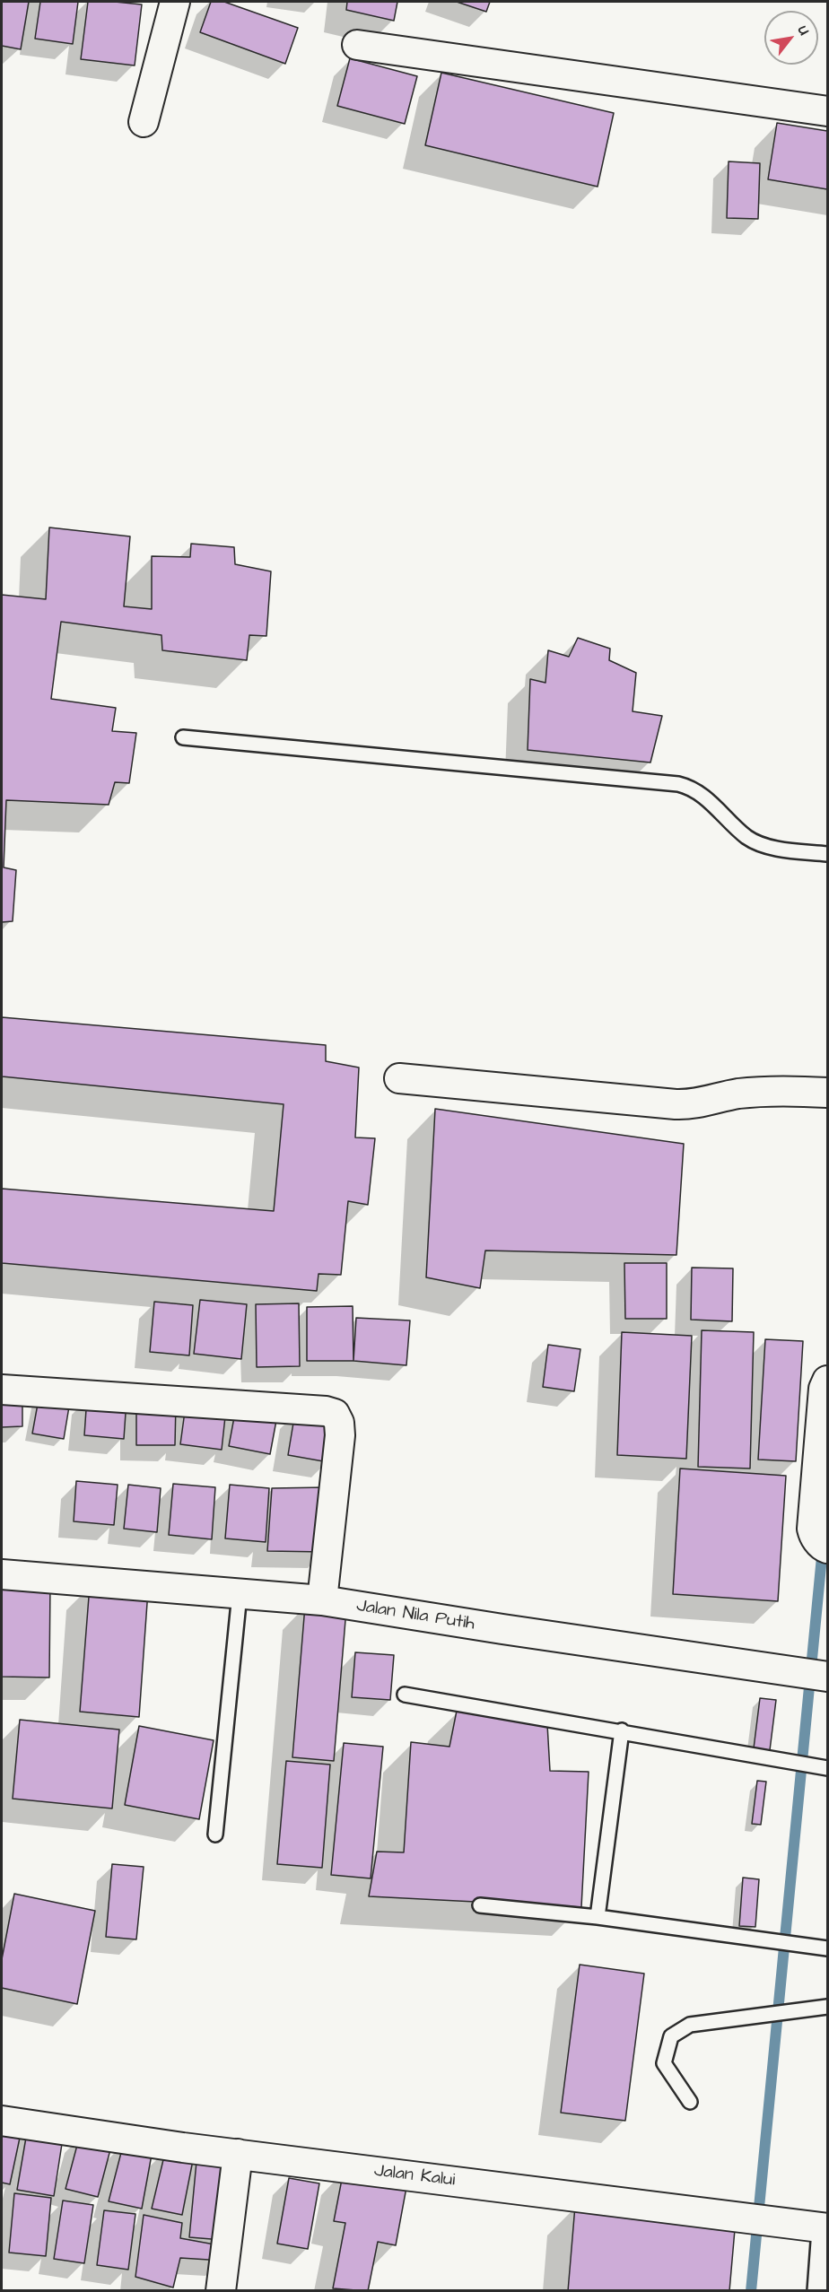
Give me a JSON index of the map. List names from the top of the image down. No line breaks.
{"streets":{"street":["Jalan Nila Putih","Jalan Kalui"]},"north":"top right"}
